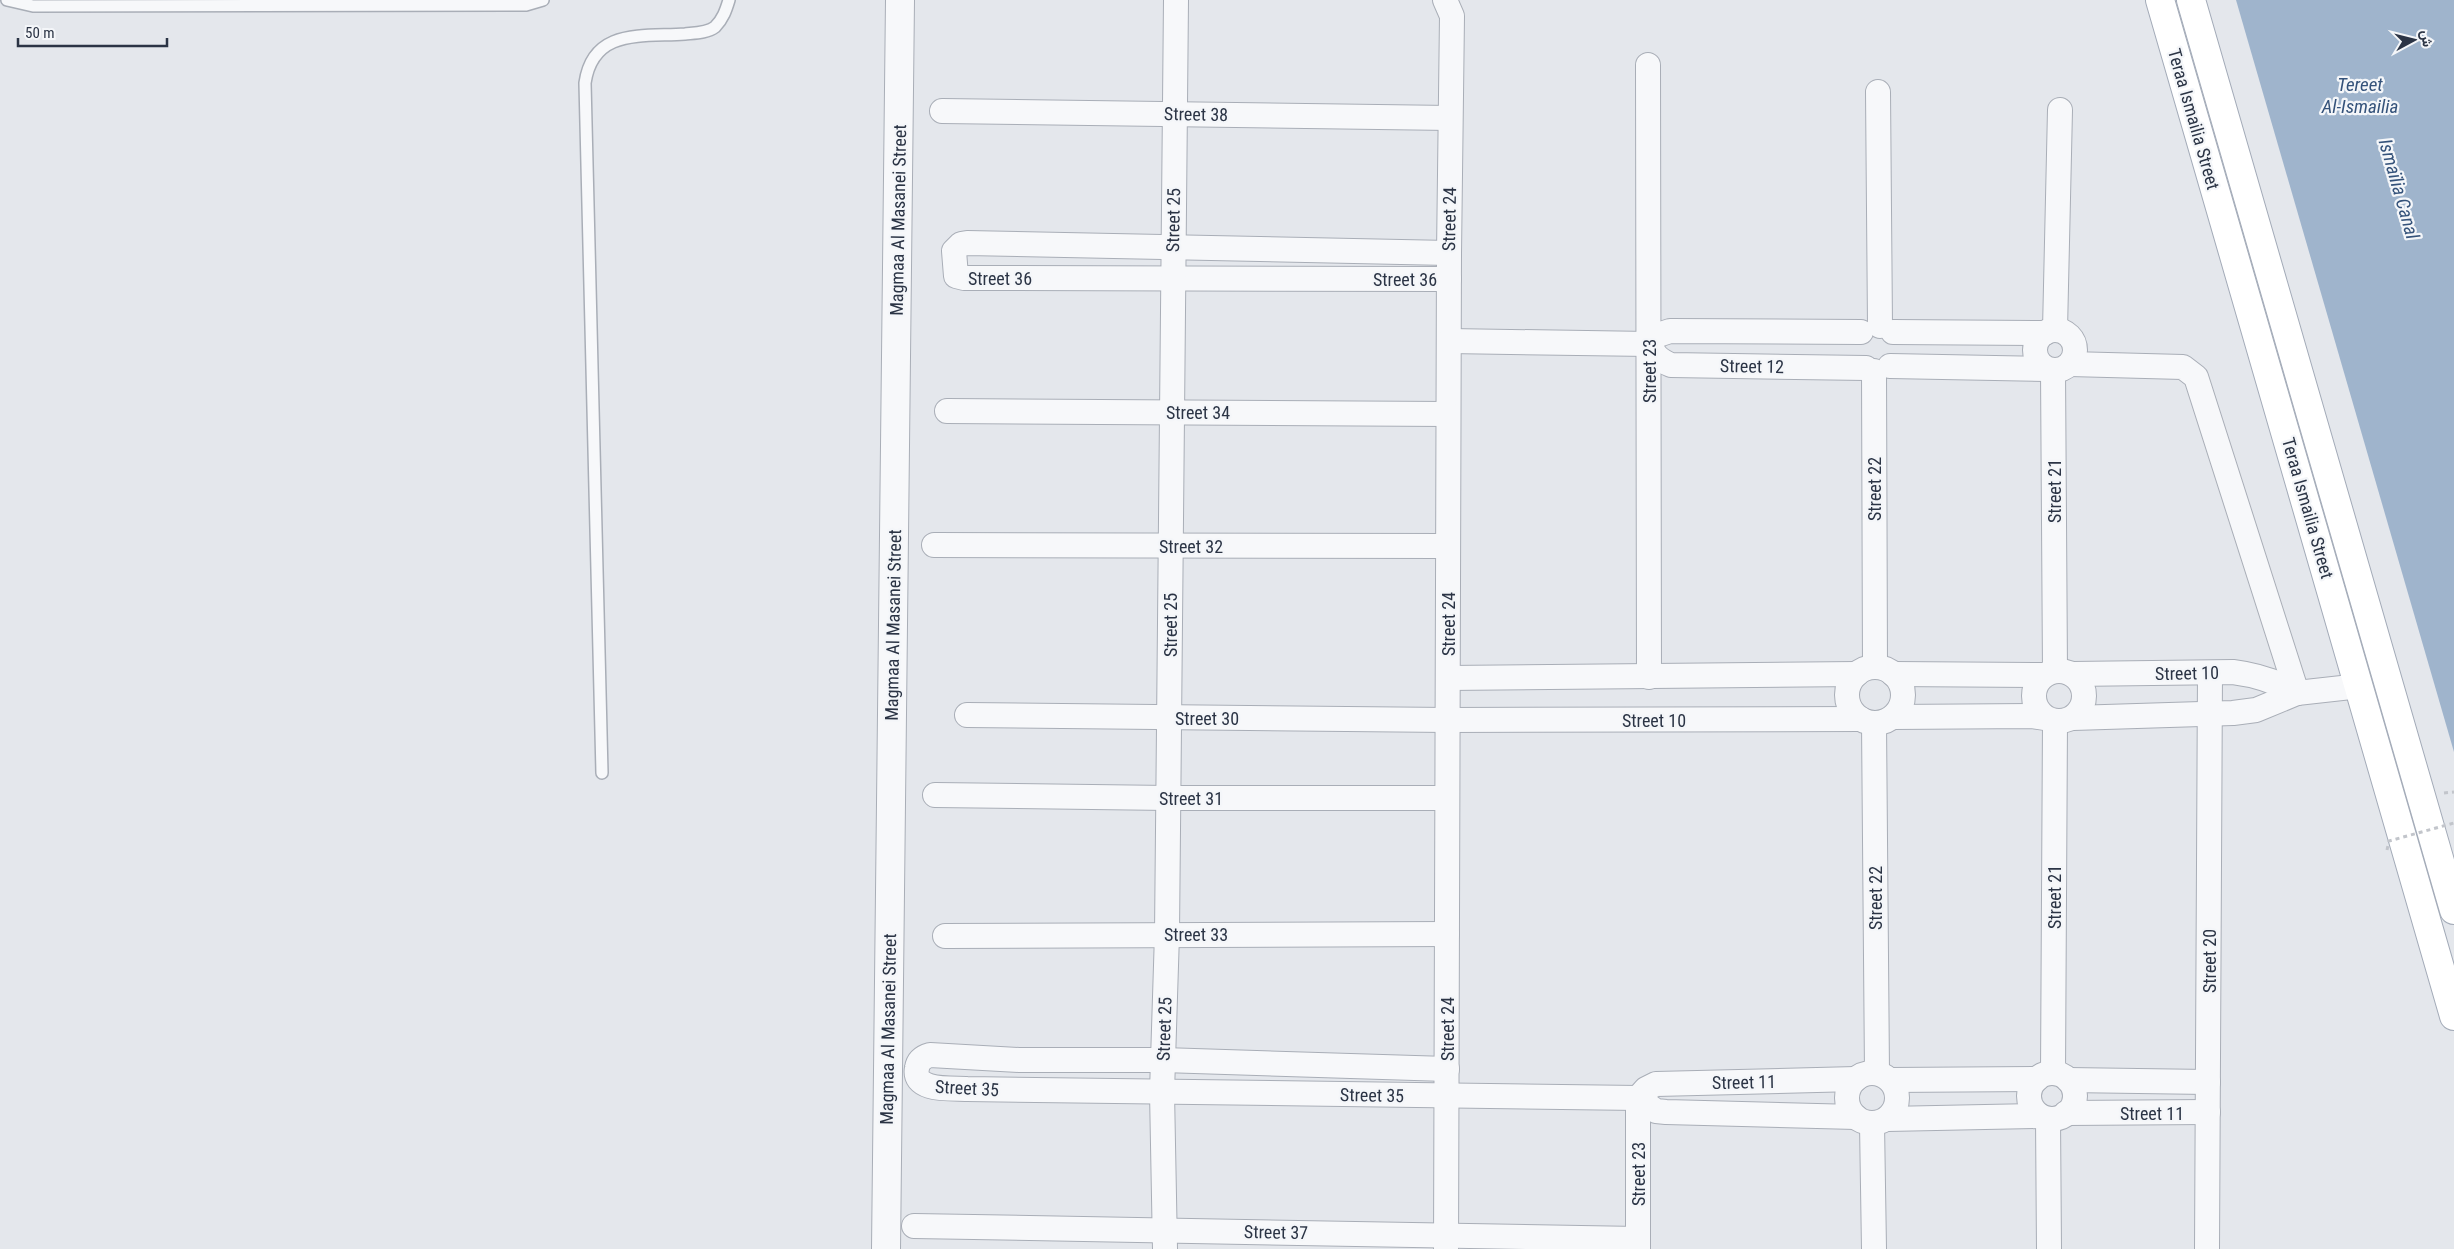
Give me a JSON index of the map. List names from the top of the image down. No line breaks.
{"streets":{"main road":["Teraa Ismailia Street"],"street":["Street 38","Street 24","Magmaa Al Masanei Street","Street 25","Street 36","Street 12","Street 23","Street 34","Street 22","Street 21","Street 32","Street 10","Street 30","Street 31","Street 33","Street 20","Street 11","Street 35","Street 37"]},"crossings":[["Street 38","Street 24"],["Street 38","Street 25"],["Teraa Ismailia Street","Street 10"],["Street 24","Street 36"],["Street 24","Street 12"],["Street 24","Street 34"],["Street 24","Street 32"],["Street 24","Street 10"],["Street 24","Street 30"],["Street 24","Street 31"],["Street 24","Street 33"],["Street 24","Street 35"],["Street 24","Street 37"],["Street 25","Street 36"],["Street 25","Street 34"],["Street 25","Street 32"],["Street 25","Street 30"],["Street 25","Street 31"],["Street 25","Street 33"],["Street 25","Street 35"],["Street 25","Street 37"],["Street 12","Street 23"],["Street 12","Street 22"],["Street 12","Street 21"],["Street 12","Street 10"],["Street 23","Street 10"],["Street 23","Street 11"],["Street 23","Street 37"],["Street 22","Street 10"],["Street 22","Street 11"],["Street 21","Street 10"],["Street 21","Street 11"],["Street 10","Street 30"],["Street 10","Street 20"],["Street 20","Street 11"]],"water":["Tereet Al-Ismailia","Ismaïlia Canal"],"scale_bar":"50 m","north":"right"}
